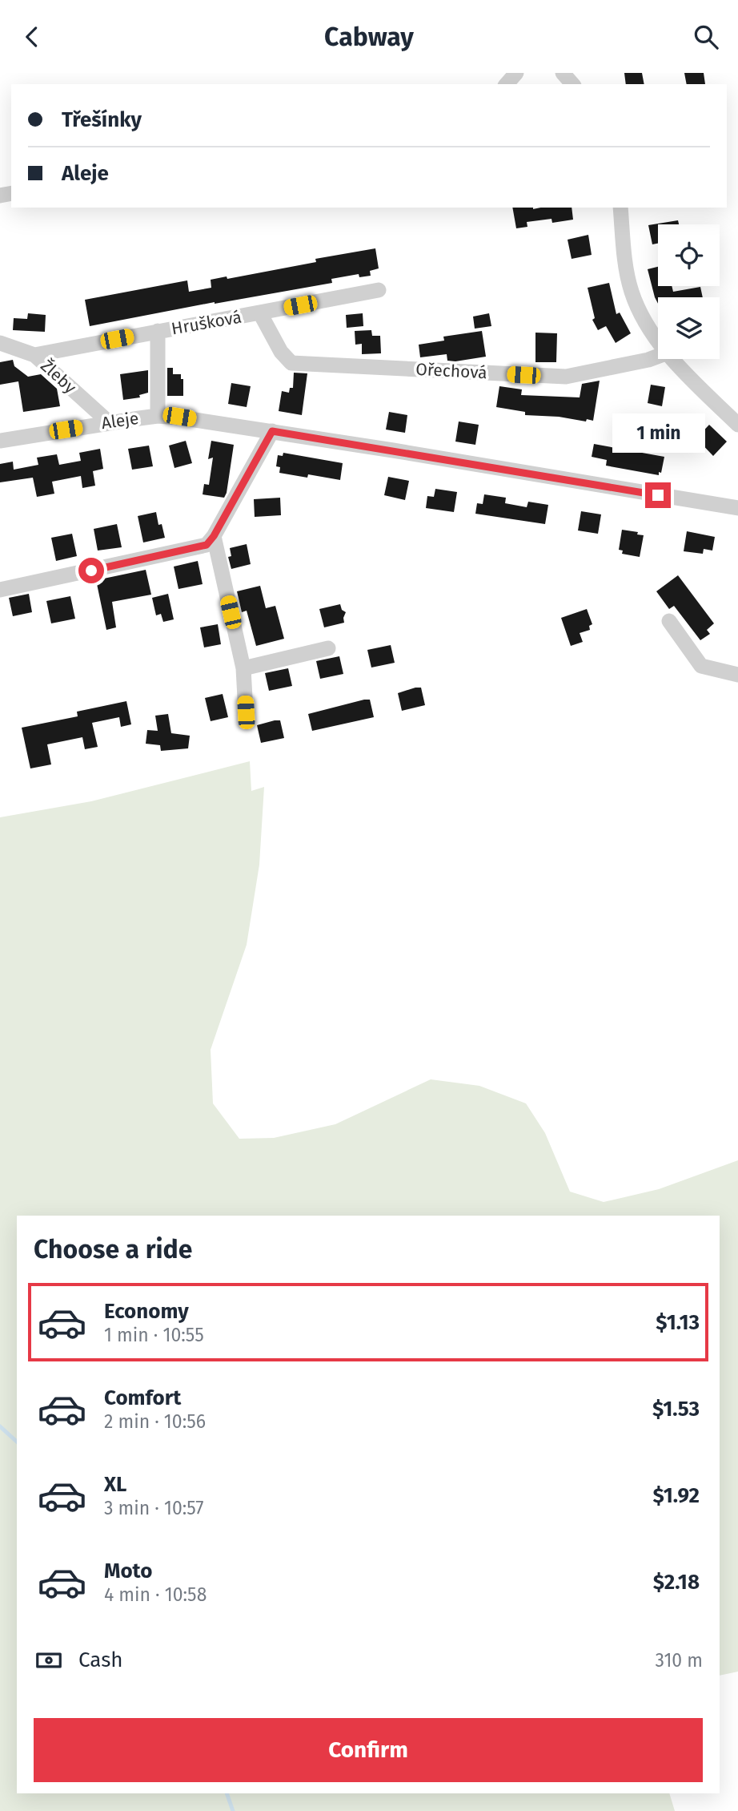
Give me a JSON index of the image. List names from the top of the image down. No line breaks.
{"streets":{"street":["Hrušková","Ořechová","Žleby","Aleje"]},"crossings":[["Hrušková","Ořechová"],["Hrušková","Žleby"],["Žleby","Aleje"]],"page":{"header":"Cabway","banner":["Třešínky","Aleje"],"bubble":"1 min","heading":"Choose a ride","list":[{"name":"Economy","note":"1 min · 10:55","value":"$1.13"},{"name":"Comfort","note":"2 min · 10:56","value":"$1.53"},{"name":"XL","note":"3 min · 10:57","value":"$1.92"},{"name":"Moto","note":"4 min · 10:58","value":"$2.18"}],"pay":["Cash","310 m"],"buttons":"Confirm"}}
